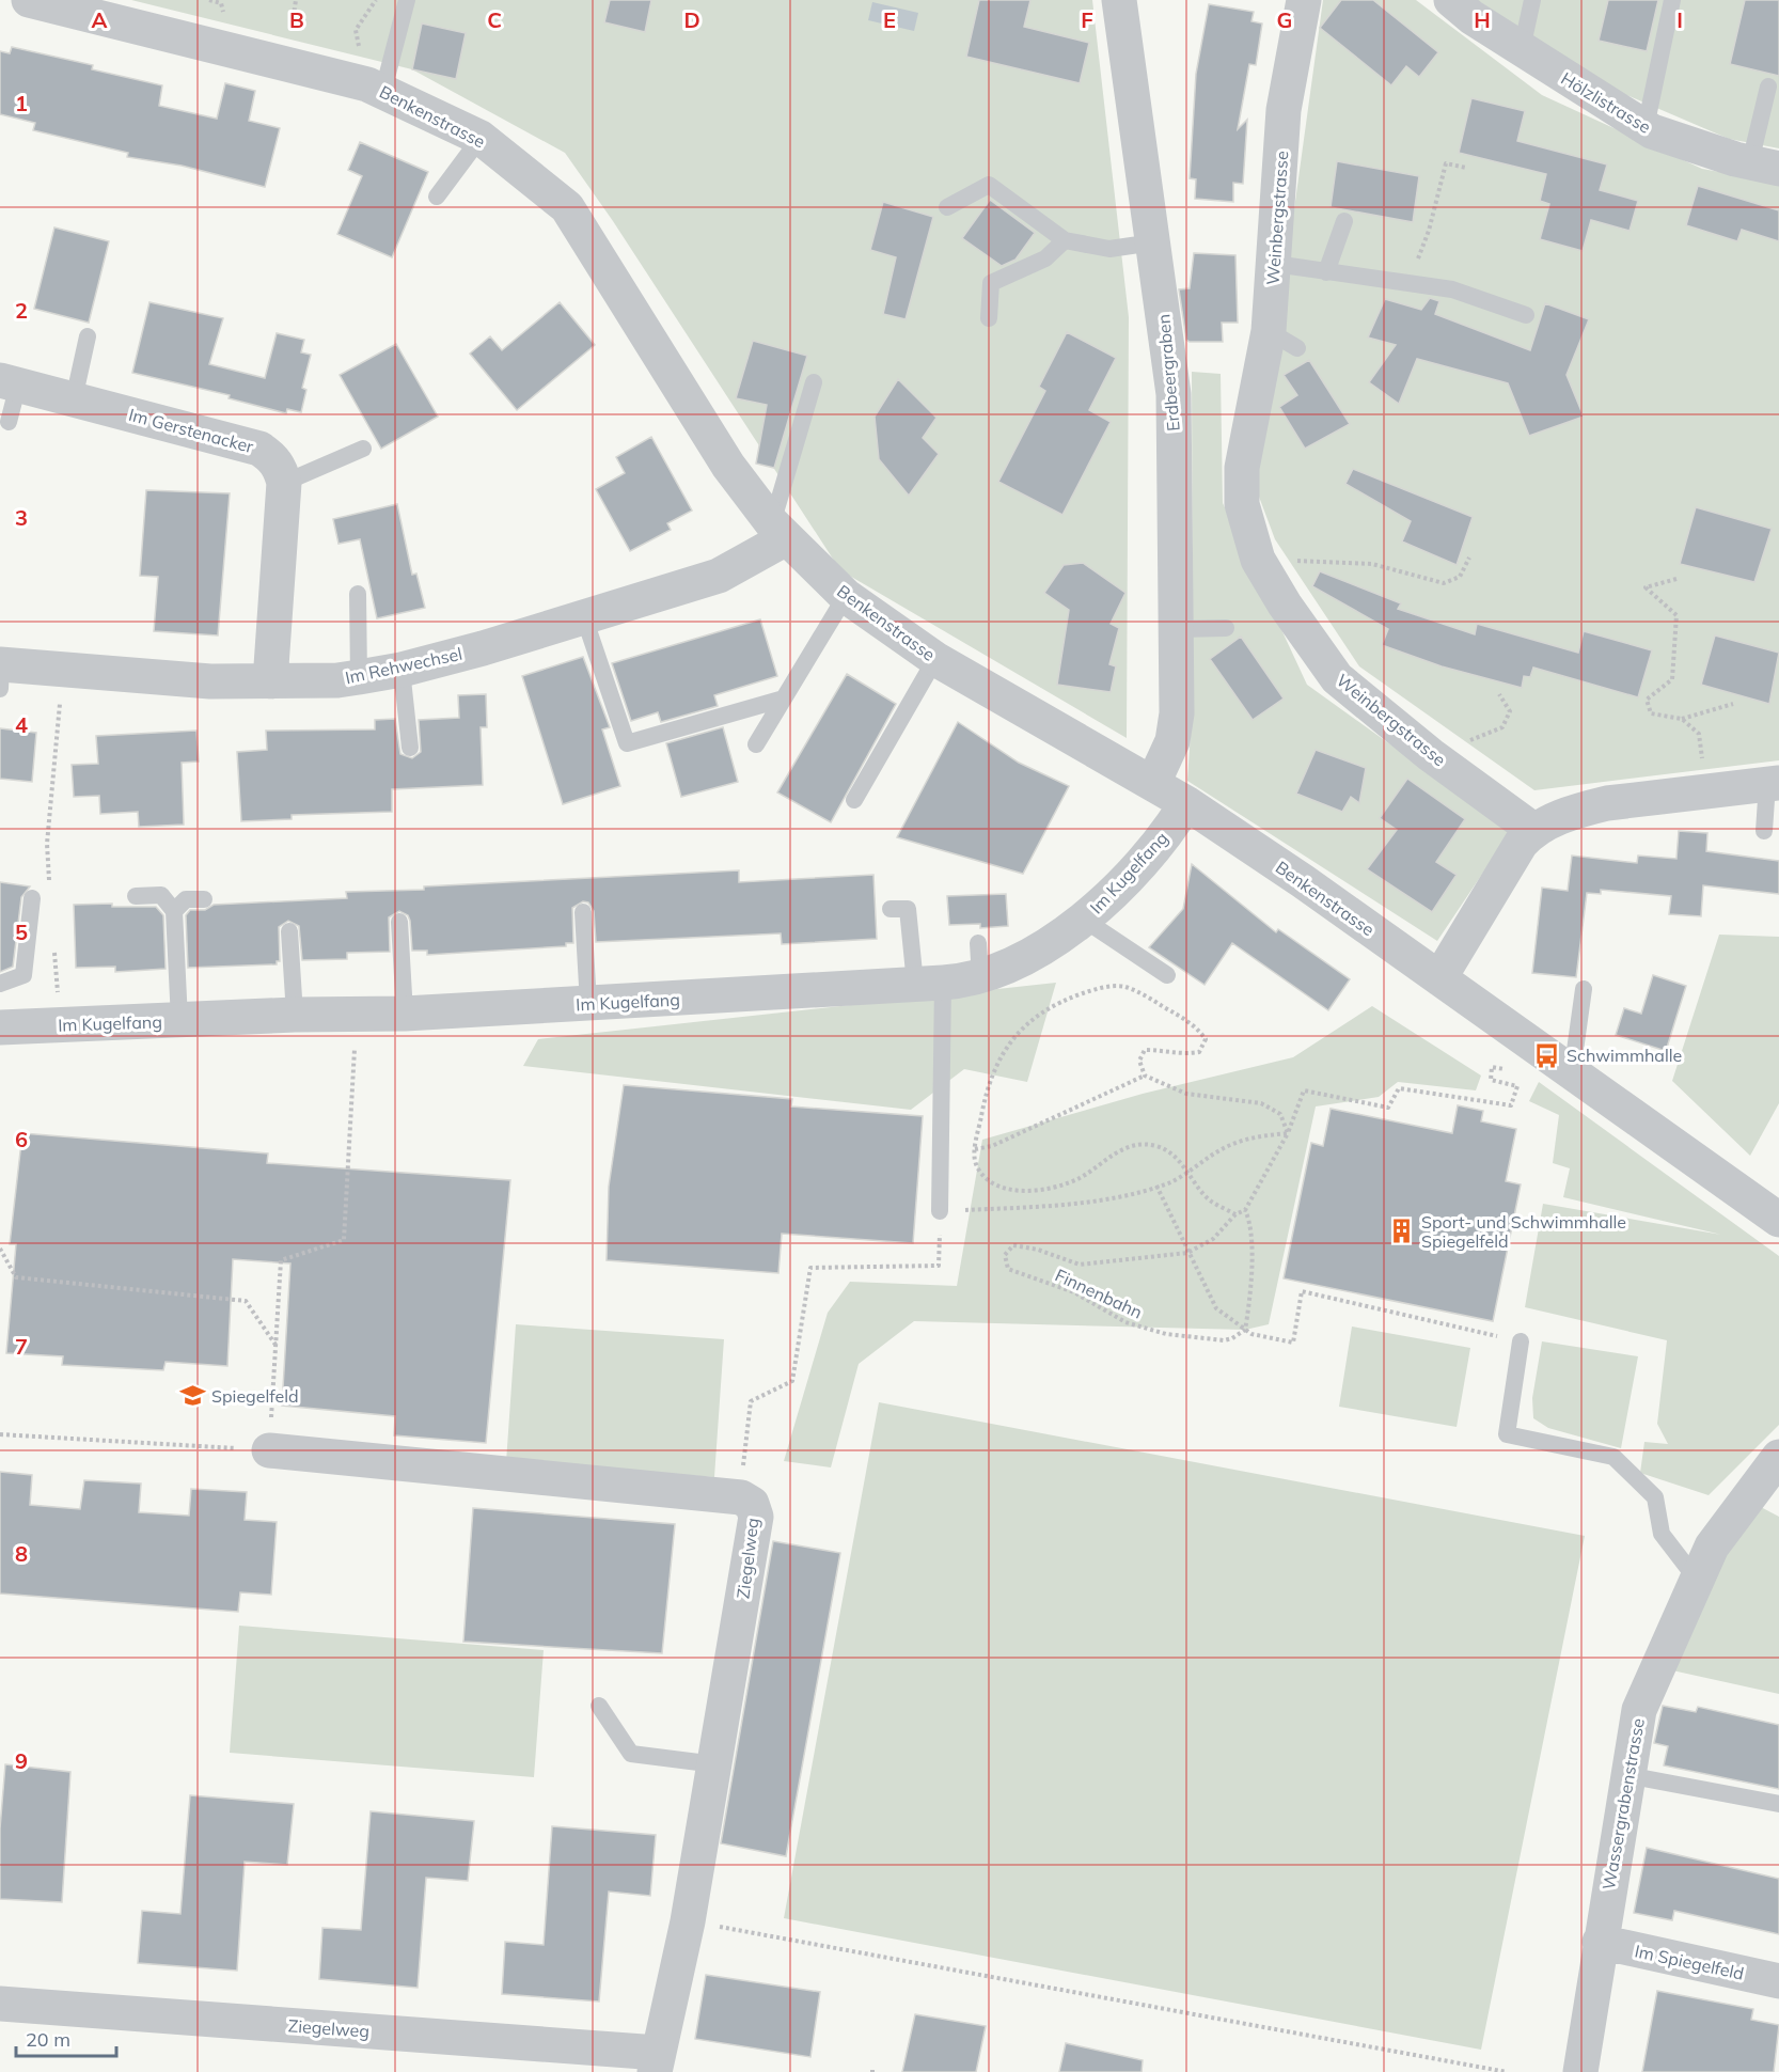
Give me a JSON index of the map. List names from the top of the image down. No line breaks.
{"streets":{"street":["Hölzlistrasse","Benkenstrasse","Weinbergstrasse","Erdbeergraben","Im Gerstenacker","Im Rehwechsel","Im Kugelfang","Ziegelweg","Wassergrabenstrasse","Im Spiegelfeld"],"path":["Finnenbahn"]},"crossings":[["Benkenstrasse","Erdbeergraben"],["Benkenstrasse","Im Rehwechsel"],["Benkenstrasse","Im Kugelfang"],["Wassergrabenstrasse","Im Spiegelfeld"]],"places":{"bus stop":["Schwimmhalle"],"building":["Sport- und Schwimmhalle Spiegelfeld"],"school or university":["Spiegelfeld"]},"scale_bar":"20 m","grid":{"columns":["A","B","C","D","E","F","G","H","I"],"rows":["1","2","3","4","5","6","7","8","9"]}}
